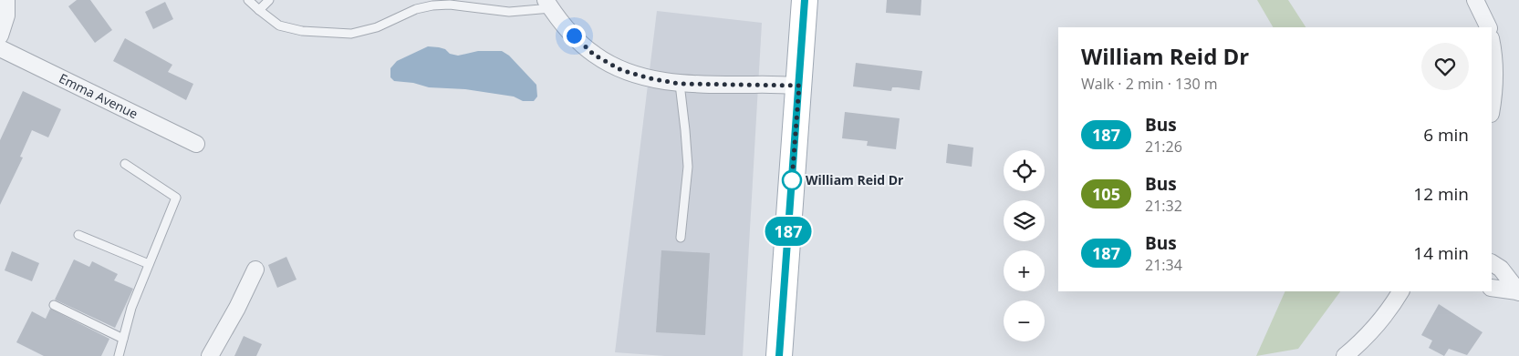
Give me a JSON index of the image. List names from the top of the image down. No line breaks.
{"streets":{"street":["Emma Avenue"]},"places":["William Reid Dr"],"lines":["bus line 187"],"page":{"on_map":"187","heading":["William Reid Dr","Walk · 2 min · 130 m"],"list":[{"mark":"187","name":"Bus","note":"21:26","value":"6 min"},{"mark":"105","name":"Bus","note":"21:32","value":"12 min"},{"mark":"187","name":"Bus","note":"21:34","value":"14 min"}],"map_buttons":["+","−"]}}
